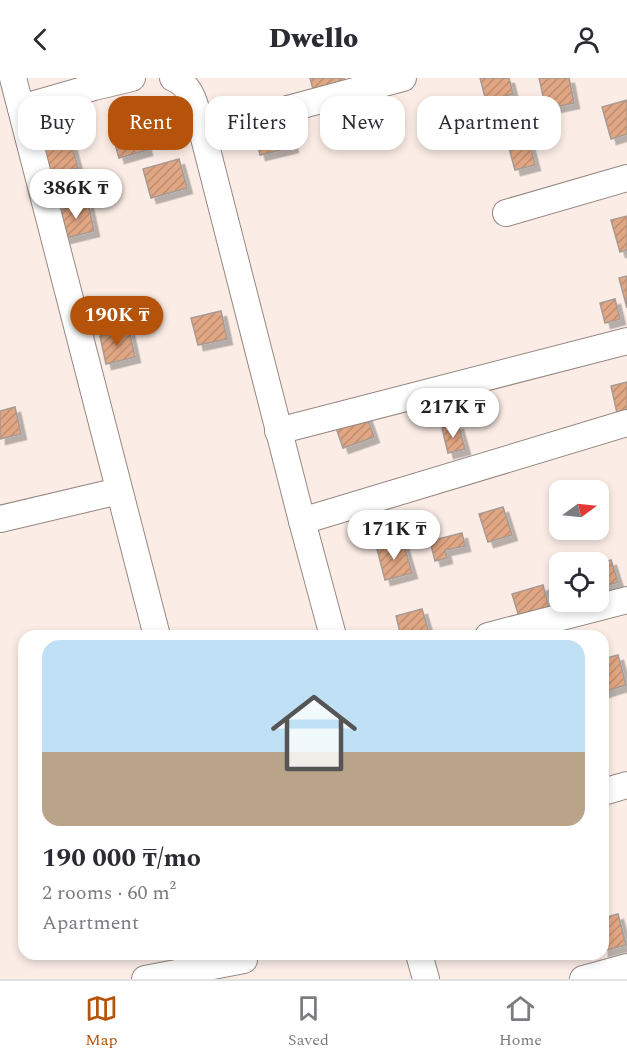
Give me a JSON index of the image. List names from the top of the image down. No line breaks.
{"north":"right","page":{"header":"Dwello","chip":["Buy","Rent","Filters","New","Apartment"],"price":["386K ₸","190K ₸","217K ₸","171K ₸"],"list":[{"name":"190 000 ₸/mo","note":"2 rooms · 60 m² · Apartment"}],"tabs":["Map","Saved","Home"]}}
